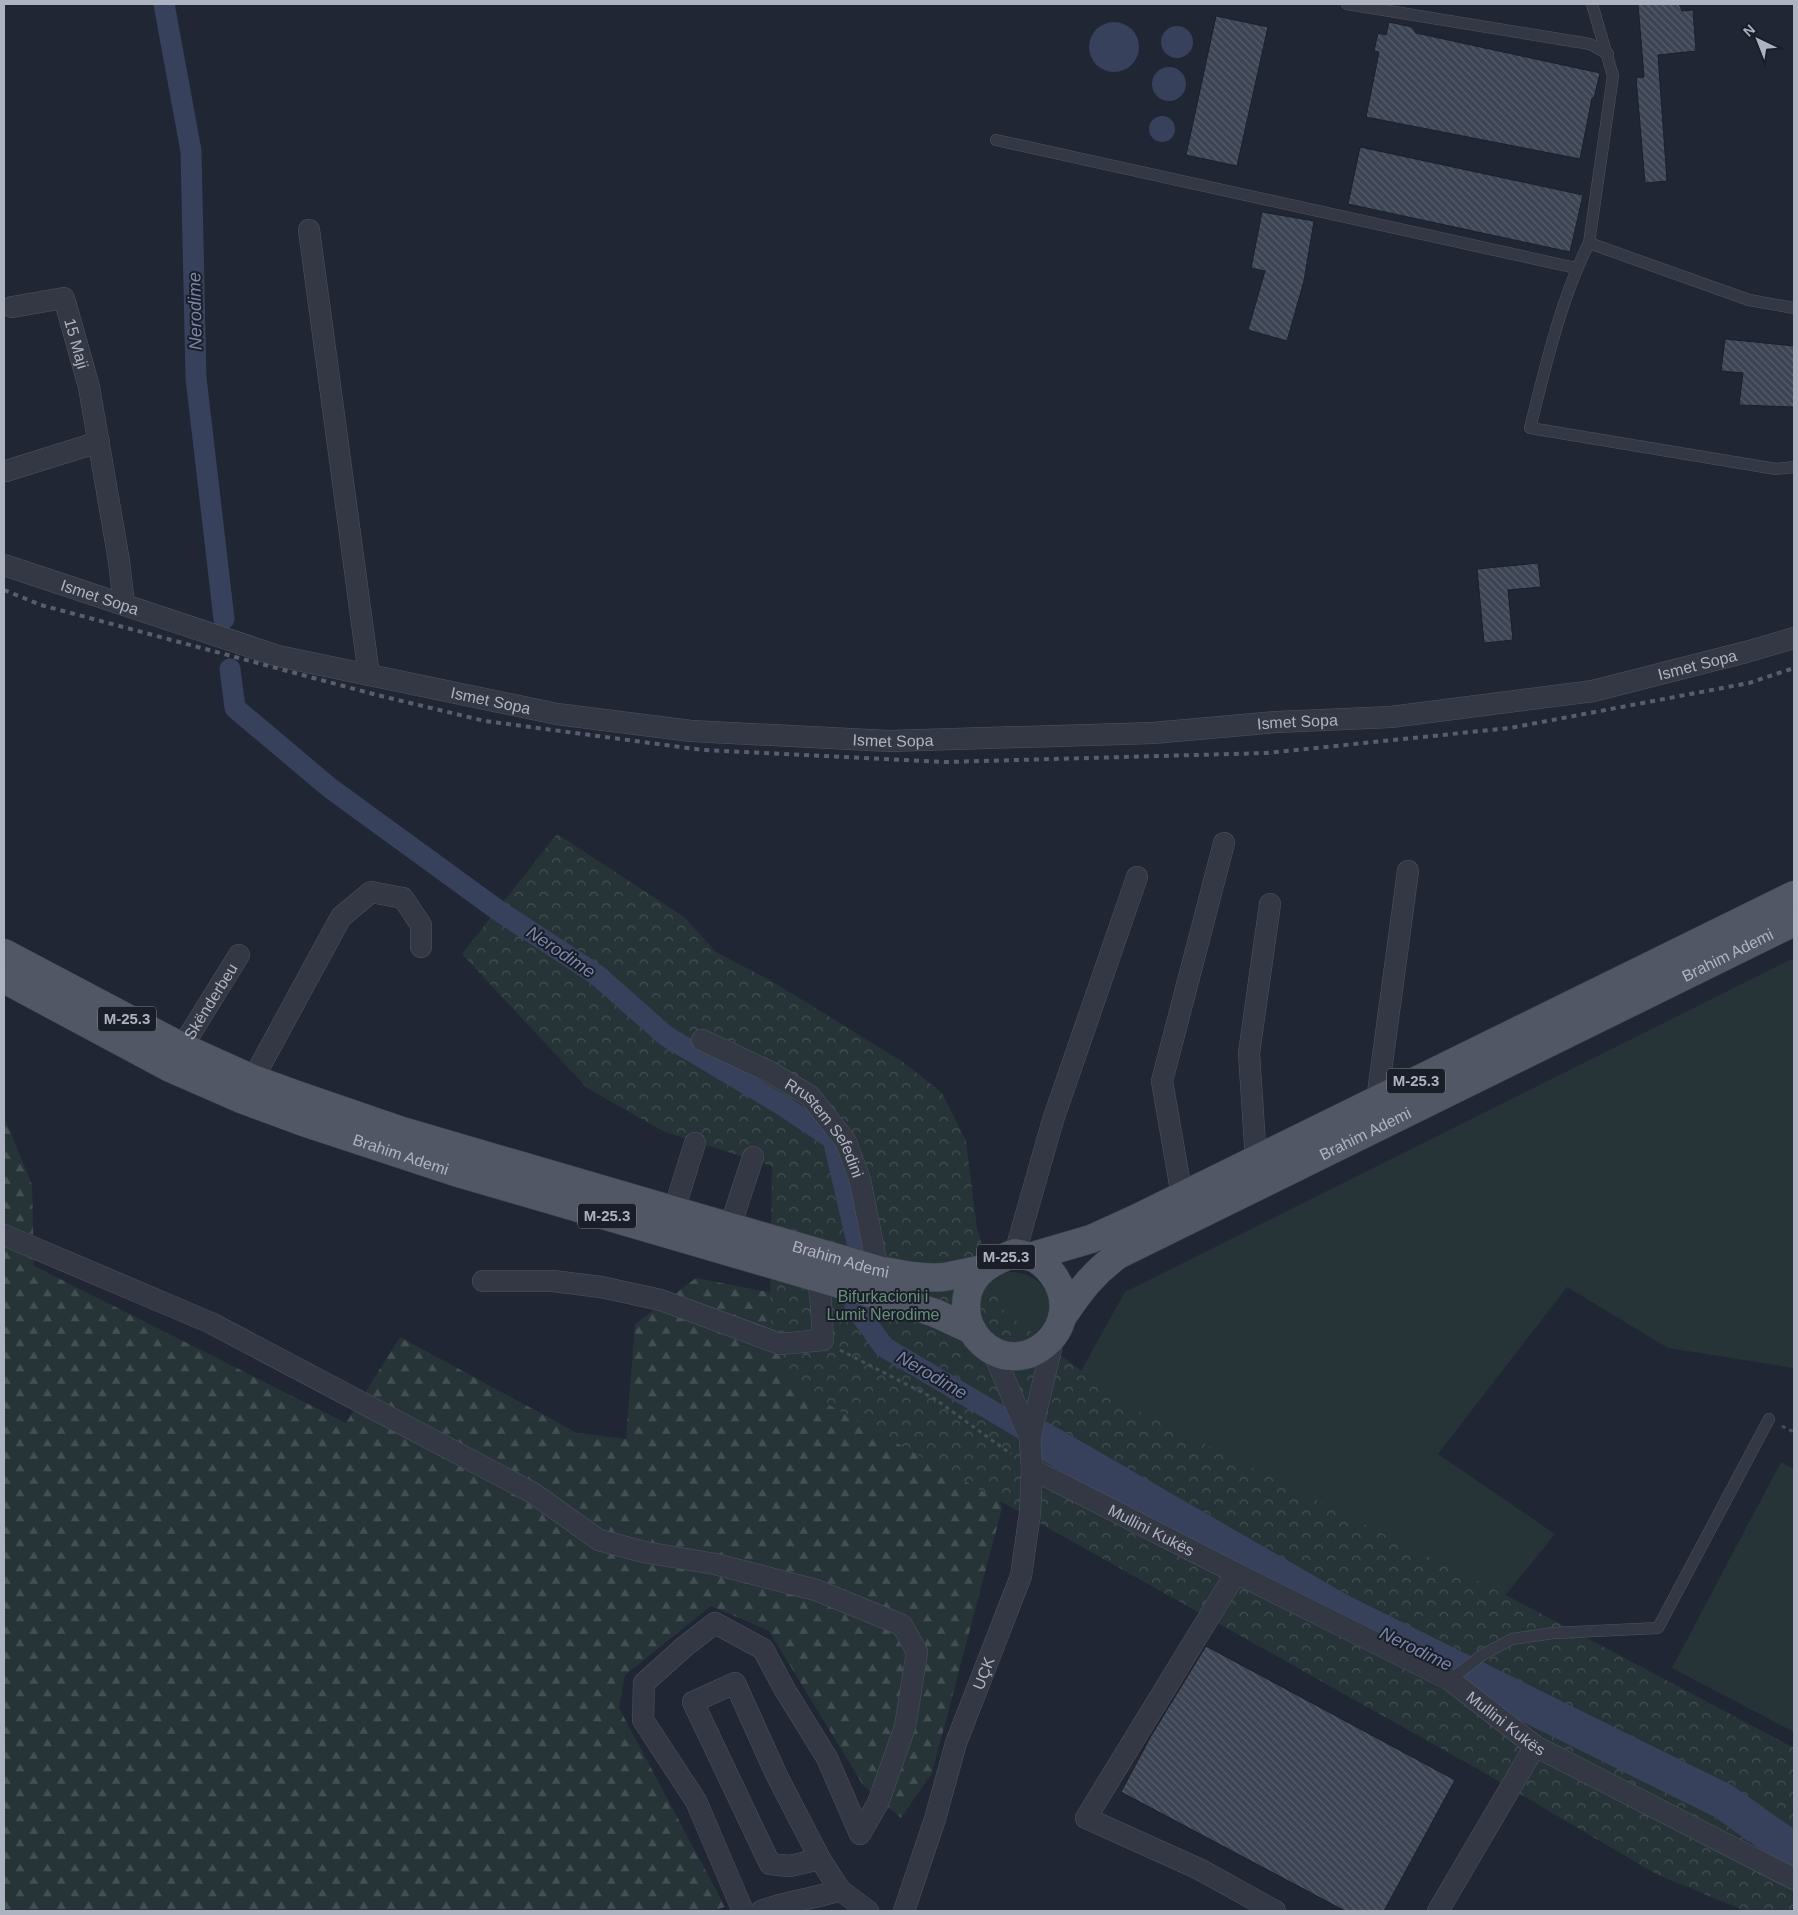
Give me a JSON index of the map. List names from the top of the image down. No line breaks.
{"streets":{"main road":["Brahim Ademi","M-25.3"],"street":["15 Maji","Ismet Sopa","Skënderbeu","Rrustem Sefedini","Mullini Kukës","UÇK"]},"crossings":[["15 Maji","Ismet Sopa"],["Brahim Ademi","Skënderbeu"],["Brahim Ademi","M-25.3"],["Brahim Ademi","Rrustem Sefedini"],["Brahim Ademi","UÇK"],["M-25.3","UÇK"],["Mullini Kukës","UÇK"]],"water":["Nerodime"],"parks":["Bifurkacioni i Lumit Nerodime"],"north":"top left"}
